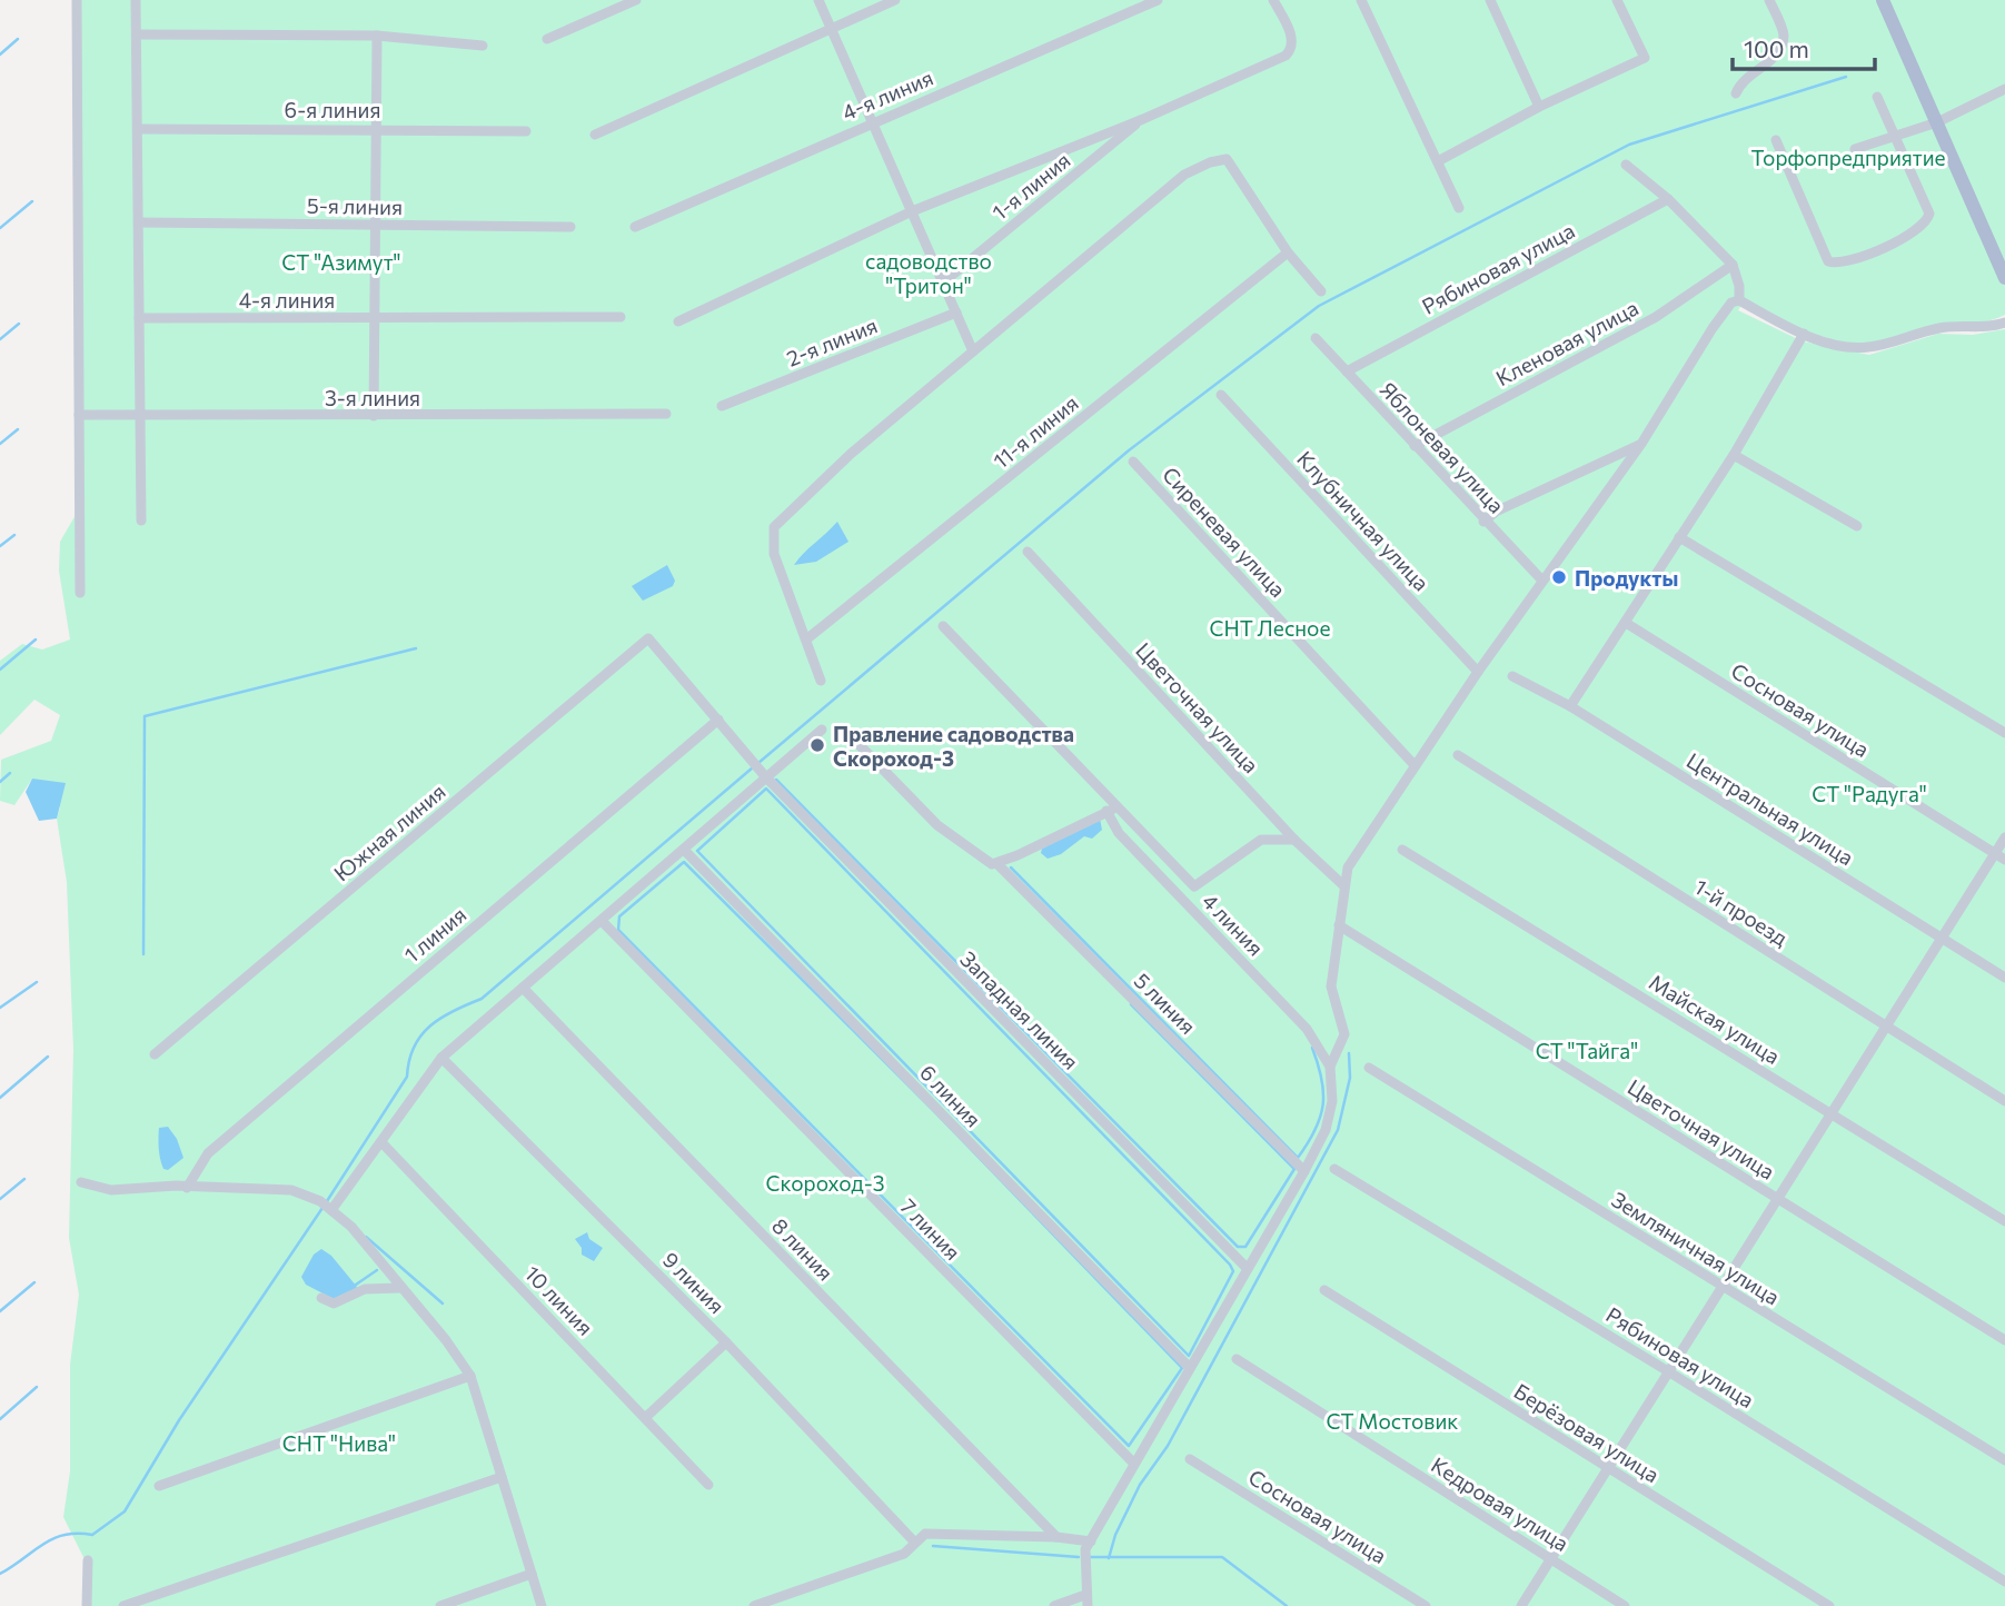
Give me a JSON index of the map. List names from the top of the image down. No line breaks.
{"streets":{"street":["4-я линия","6-я линия","1-я линия","5-я линия","Рябиновая улица","2-я линия","Кленовая улица","3-я линия","11-я линия","Яблоневая улица","Клубничная улица","Сиреневая улица","Цветочная улица","Сосновая улица","Центральная улица","Южная линия","1-й проезд","4 линия","1 линия","5 линия","Западная линия","Майская улица","6 линия","7 линия","Земляничная улица","8 линия","9 линия","10 линия","Берёзовая улица","Кедровая улица"]},"crossings":[["Рябиновая улица","Яблоневая улица"],["Кленовая улица","Яблоневая улица"],["Южная линия","Западная линия"],["1 линия","Западная линия"]],"parks":["Торфопредприятие","садоводство \"Тритон\"","СТ \"Азимут\"","СНТ Лесное","СТ \"Радуга\"","СТ \"Тайга\"","Скороход-3","СТ Мостовик","СНТ \"Нива\""],"places":["Продукты","Правление садоводства Скороход-3"],"scale_bar":"100 m"}
